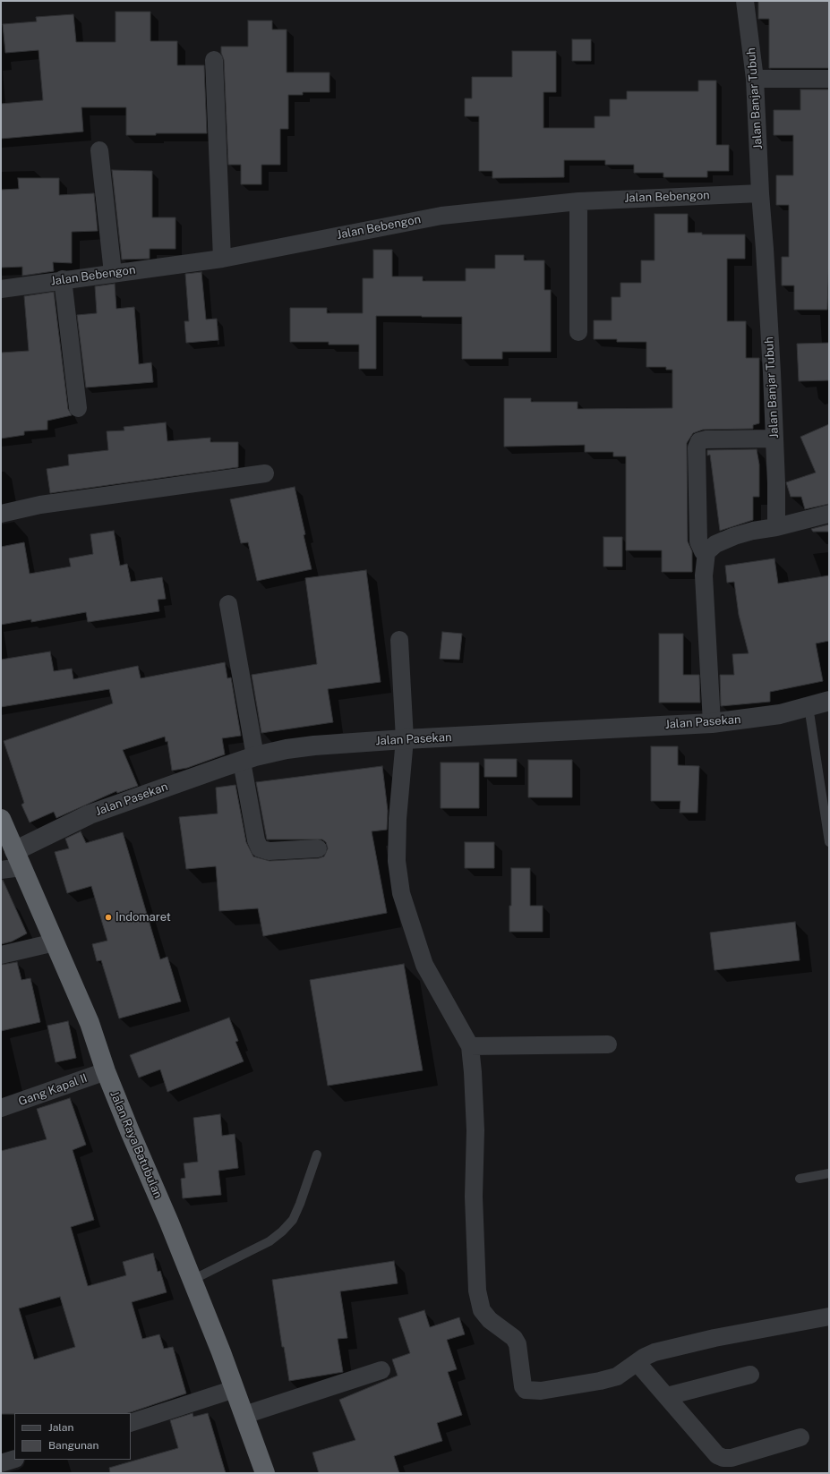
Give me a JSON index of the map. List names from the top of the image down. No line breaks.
{"streets":{"highway":["Jalan Raya Batubulan"],"street":["Jalan Banjar Tubuh","Jalan Bebengon","Jalan Pasekan","Gang Kapal II"]},"crossings":[["Jalan Banjar Tubuh","Jalan Bebengon"],["Jalan Pasekan","Jalan Raya Batubulan"],["Gang Kapal II","Jalan Raya Batubulan"]],"places":["Indomaret"],"legend":["Jalan","Bangunan"]}
